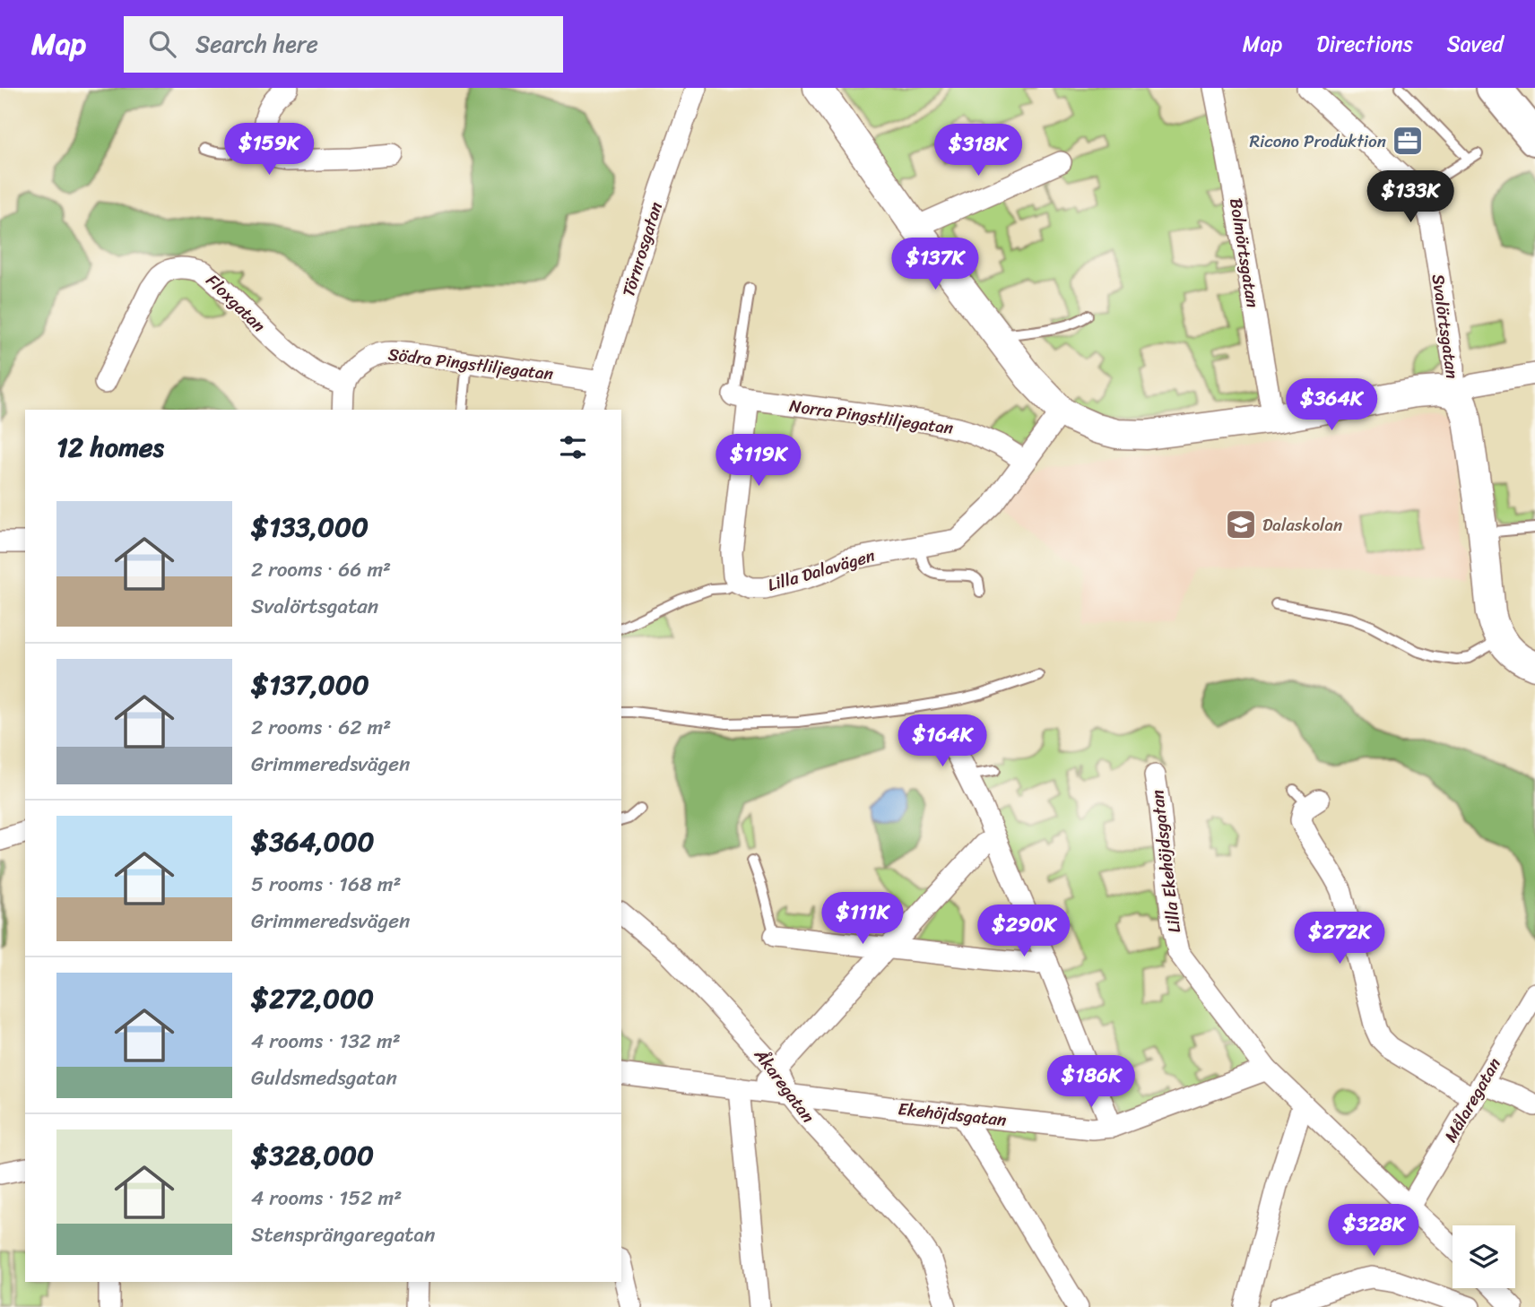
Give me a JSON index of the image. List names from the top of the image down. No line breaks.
{"streets":{"street":["Törnrosgatan","Bolmörtsgatan","Floxgatan","Svalörtsgatan","Södra Pingstliljegatan","Norra Pingstliljegatan","Lilla Dalavägen","Lilla Ekehöjdsgatan","Åkaregatan","Målaregatan","Ekehöjdsgatan"]},"crossings":[["Törnrosgatan","Södra Pingstliljegatan"],["Floxgatan","Södra Pingstliljegatan"],["Norra Pingstliljegatan","Lilla Dalavägen"],["Lilla Ekehöjdsgatan","Ekehöjdsgatan"],["Åkaregatan","Ekehöjdsgatan"]],"places":{"office":["Ricono Produktion"],"school or university":["Dalaskolan"]},"page":{"header":"Map","search":"Search here","nav":["Map","Directions","Saved"],"price":["$159K","$318K","$133K","$137K","$364K","$119K","$164K","$111K","$290K","$272K","$186K","$328K"],"heading":"12 homes","list":[{"name":"$133,000","note":"2 rooms · 66 m² · Svalörtsgatan"},{"name":"$137,000","note":"2 rooms · 62 m² · Grimmeredsvägen"},{"name":"$364,000","note":"5 rooms · 168 m² · Grimmeredsvägen"},{"name":"$272,000","note":"4 rooms · 132 m² · Guldsmedsgatan"},{"name":"$328,000","note":"4 rooms · 152 m² · Stensprängaregatan"}]}}
